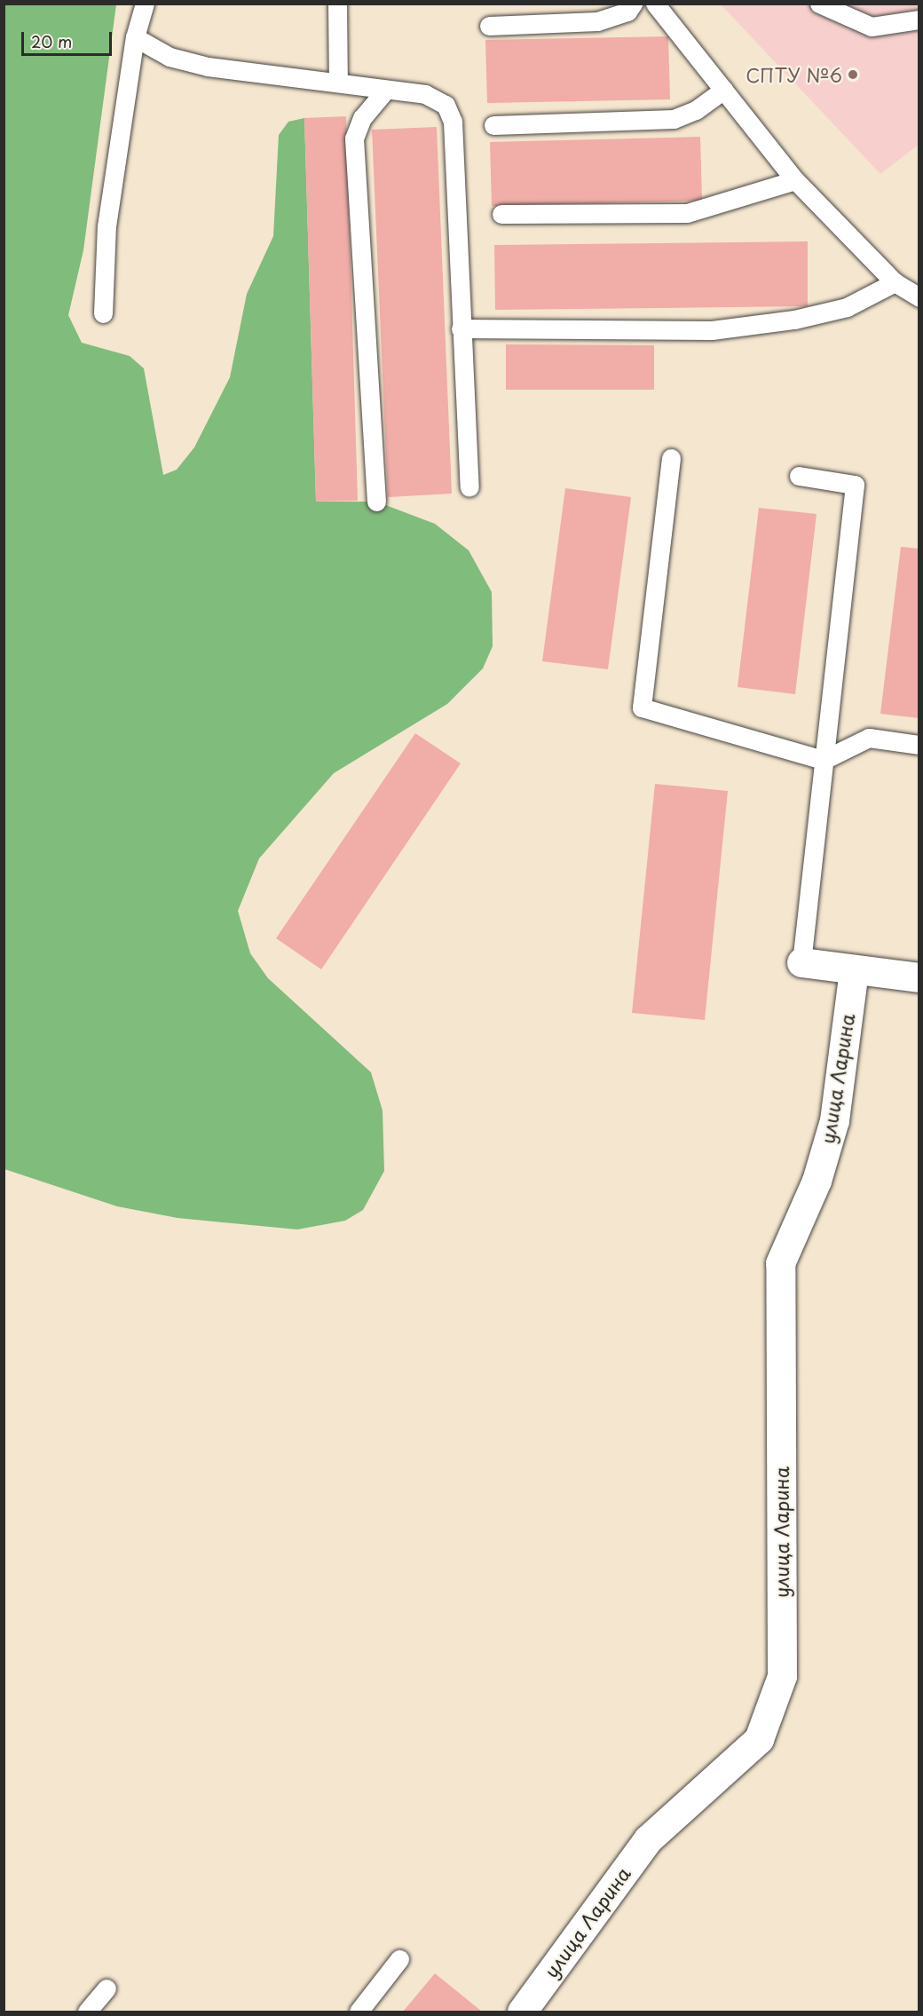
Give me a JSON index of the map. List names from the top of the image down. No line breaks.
{"streets":{"street":["улица Ларина"]},"places":["СПТУ №6"],"scale_bar":"20 m"}
